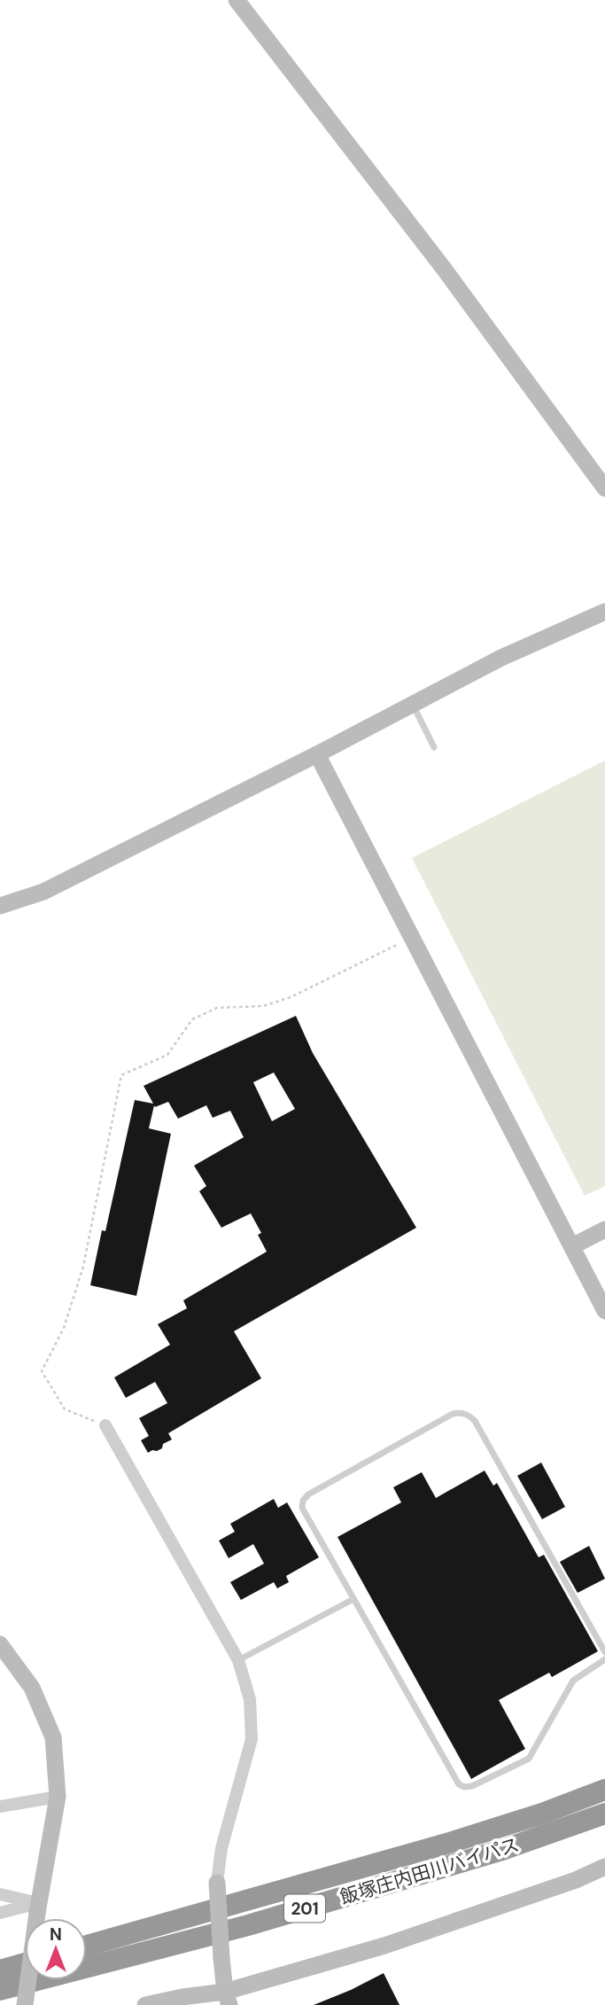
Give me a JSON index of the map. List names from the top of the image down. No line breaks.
{"streets":{"highway":["飯塚庄内田川バイパス","201"]},"north":"top"}
